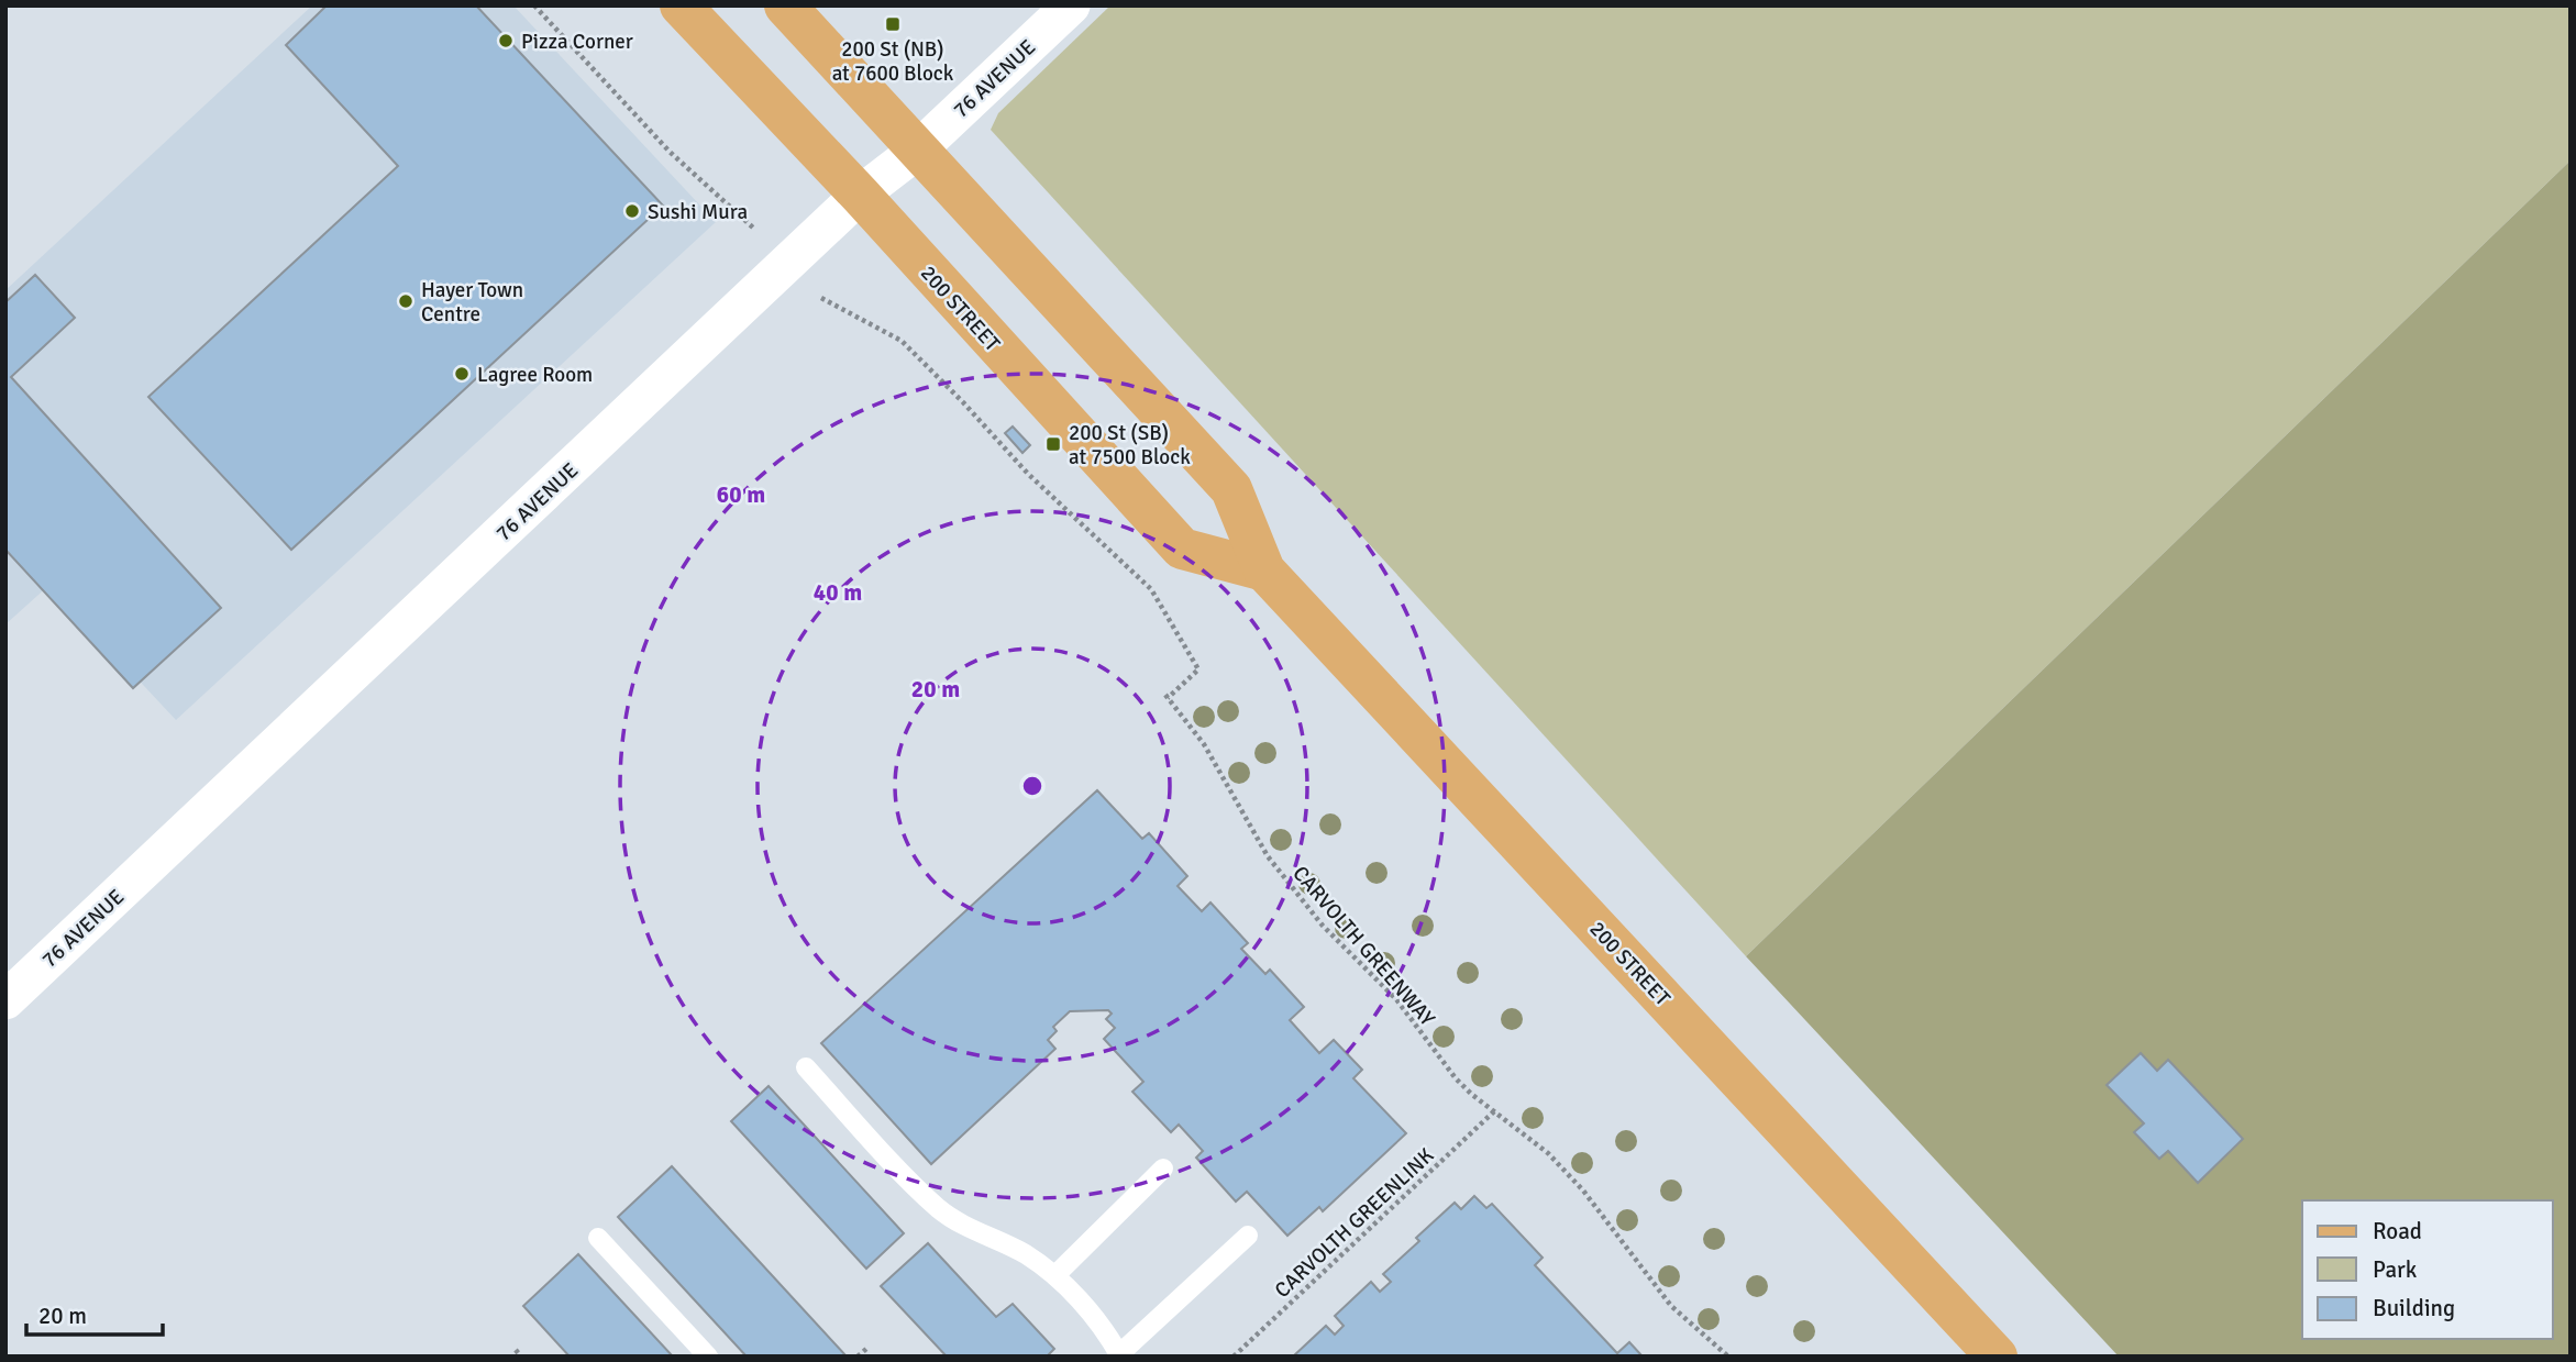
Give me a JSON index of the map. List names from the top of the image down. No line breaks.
{"streets":{"main road":["200 STREET"],"street":["76 AVENUE"],"path":["CARVOLTH GREENWAY","CARVOLTH GREENLINK"]},"crossings":[["76 AVENUE","200 STREET"],["CARVOLTH GREENWAY","CARVOLTH GREENLINK"]],"places":{"transit":["200 St (NB) at 7600 Block","200 St (SB) at 7500 Block"],"other":["Pizza Corner","Sushi Mura","Hayer Town Centre","Lagree Room"]},"legend":["Road","Park","Building"],"scale_bar":"20 m","rings":["60 m","40 m","20 m"]}
